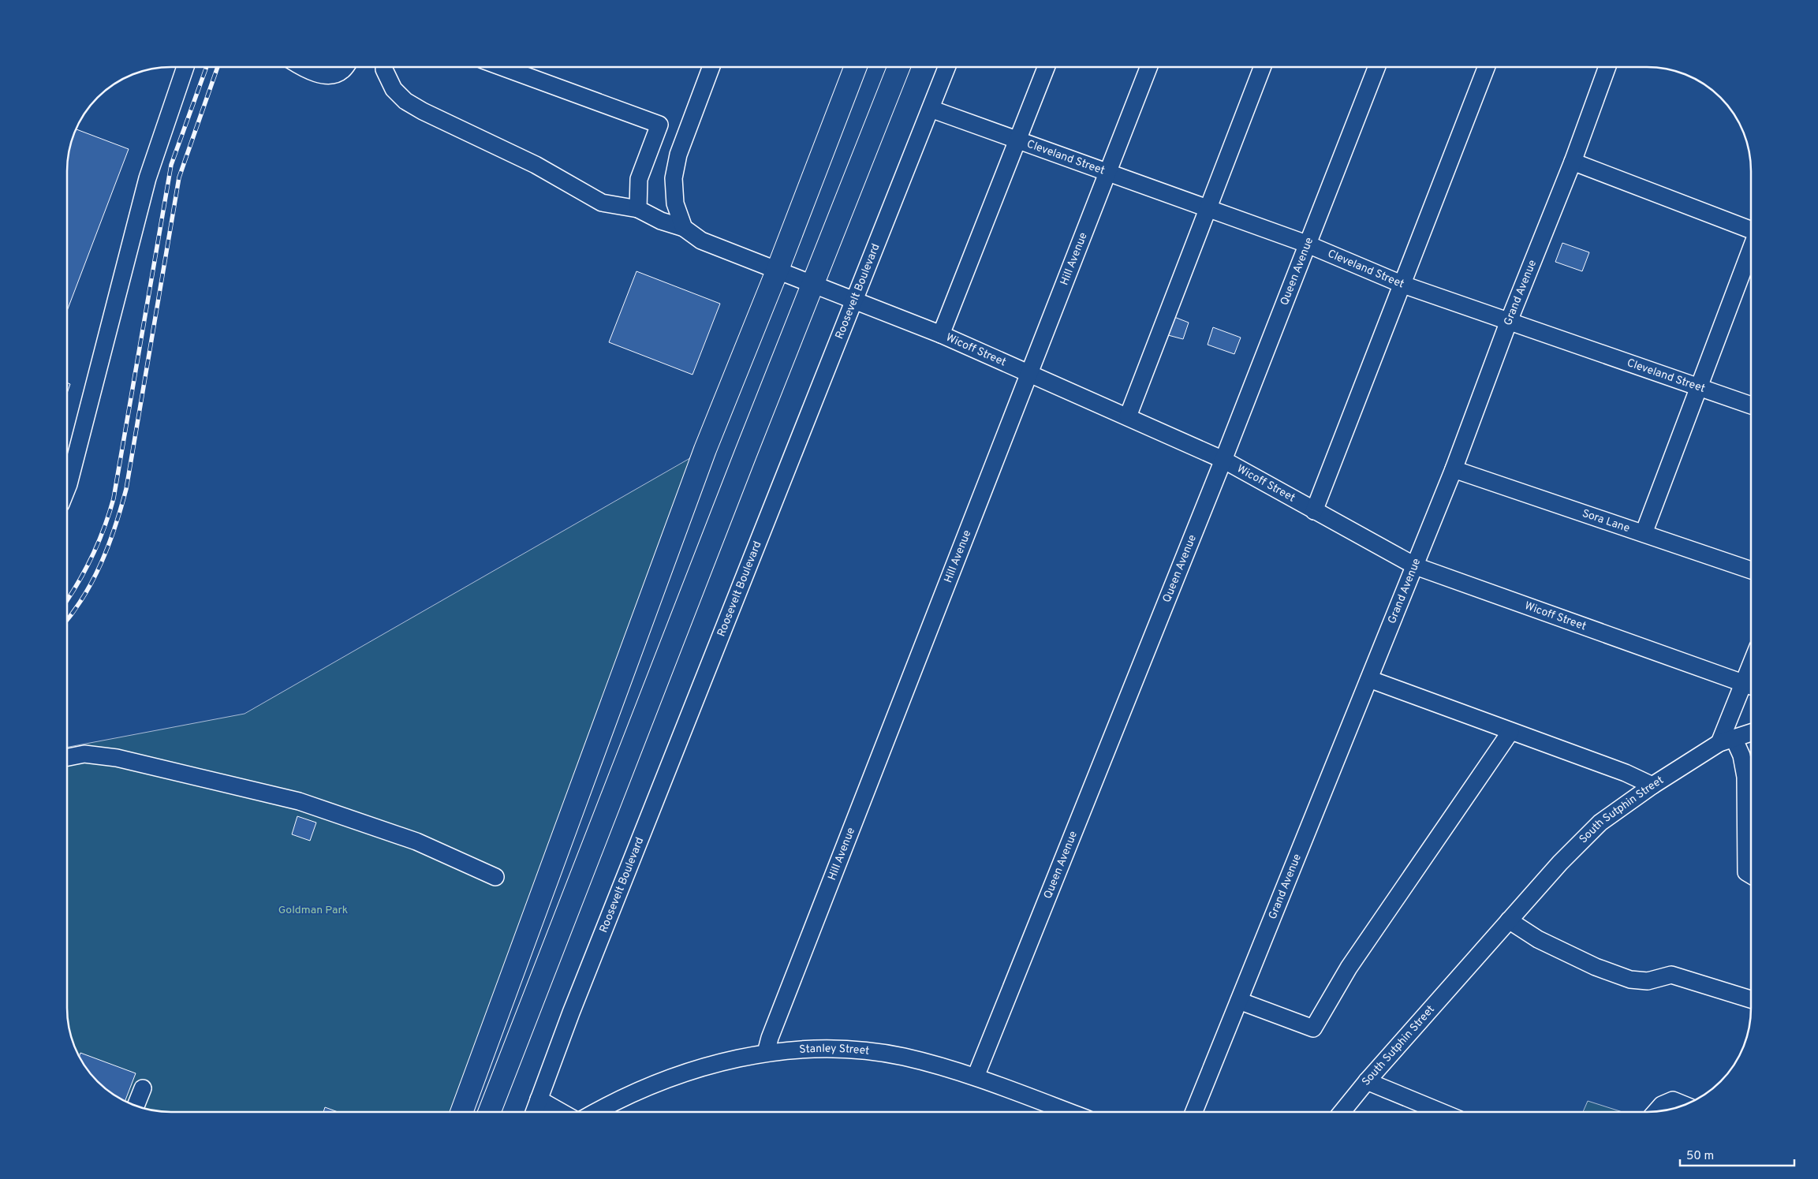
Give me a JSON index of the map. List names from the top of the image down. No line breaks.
{"streets":{"street":["Cleveland Street","Hill Avenue","Queen Avenue","Roosevelt Boulevard","Grand Avenue","Wicoff Street","Sora Lane","South Sutphin Street","Stanley Street"]},"crossings":[["Cleveland Street","Hill Avenue"],["Cleveland Street","Queen Avenue"],["Cleveland Street","Roosevelt Boulevard"],["Cleveland Street","Grand Avenue"],["Hill Avenue","Wicoff Street"],["Hill Avenue","Stanley Street"],["Queen Avenue","Wicoff Street"],["Queen Avenue","Stanley Street"],["Roosevelt Boulevard","Wicoff Street"],["Grand Avenue","Wicoff Street"],["Grand Avenue","Sora Lane"]],"parks":["Goldman Park"],"scale_bar":"50 m"}
